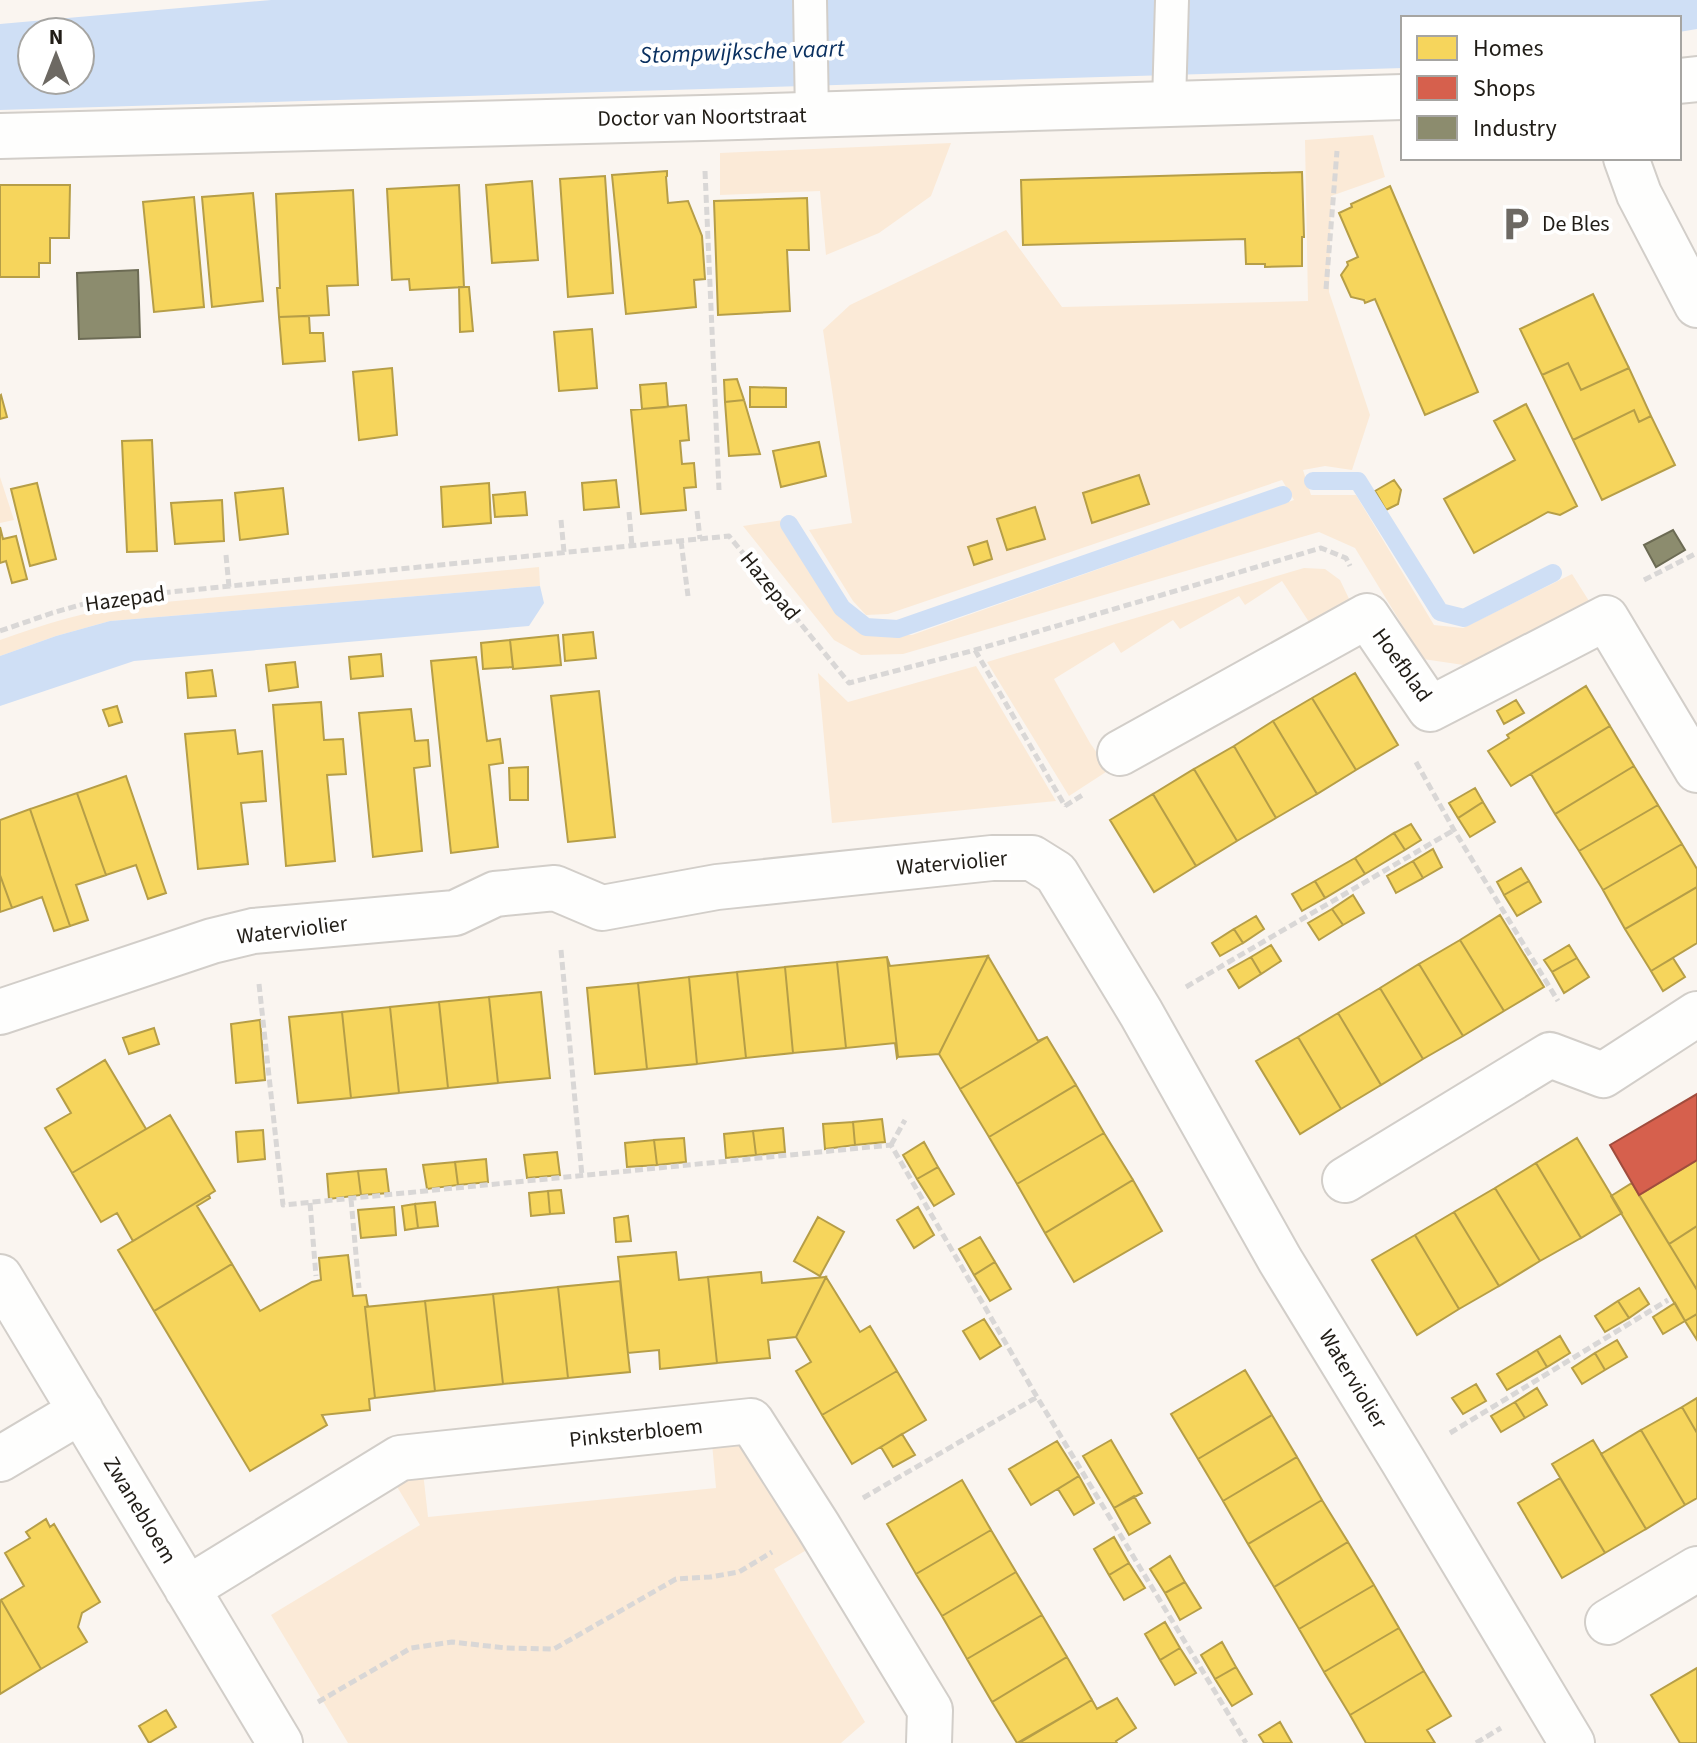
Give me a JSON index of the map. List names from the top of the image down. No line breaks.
{"streets":{"street":["Doctor van Noortstraat","Hoefblad","Waterviolier","Pinksterbloem","Zwanebloem"],"path":["Hazepad"]},"crossings":[["Hazepad","Hoefblad"],["Pinksterbloem","Zwanebloem"]],"water":["Stompwijksche vaart"],"places":{"parking":["De Bles"]},"legend":["Homes","Shops","Industry"],"north":"top"}
